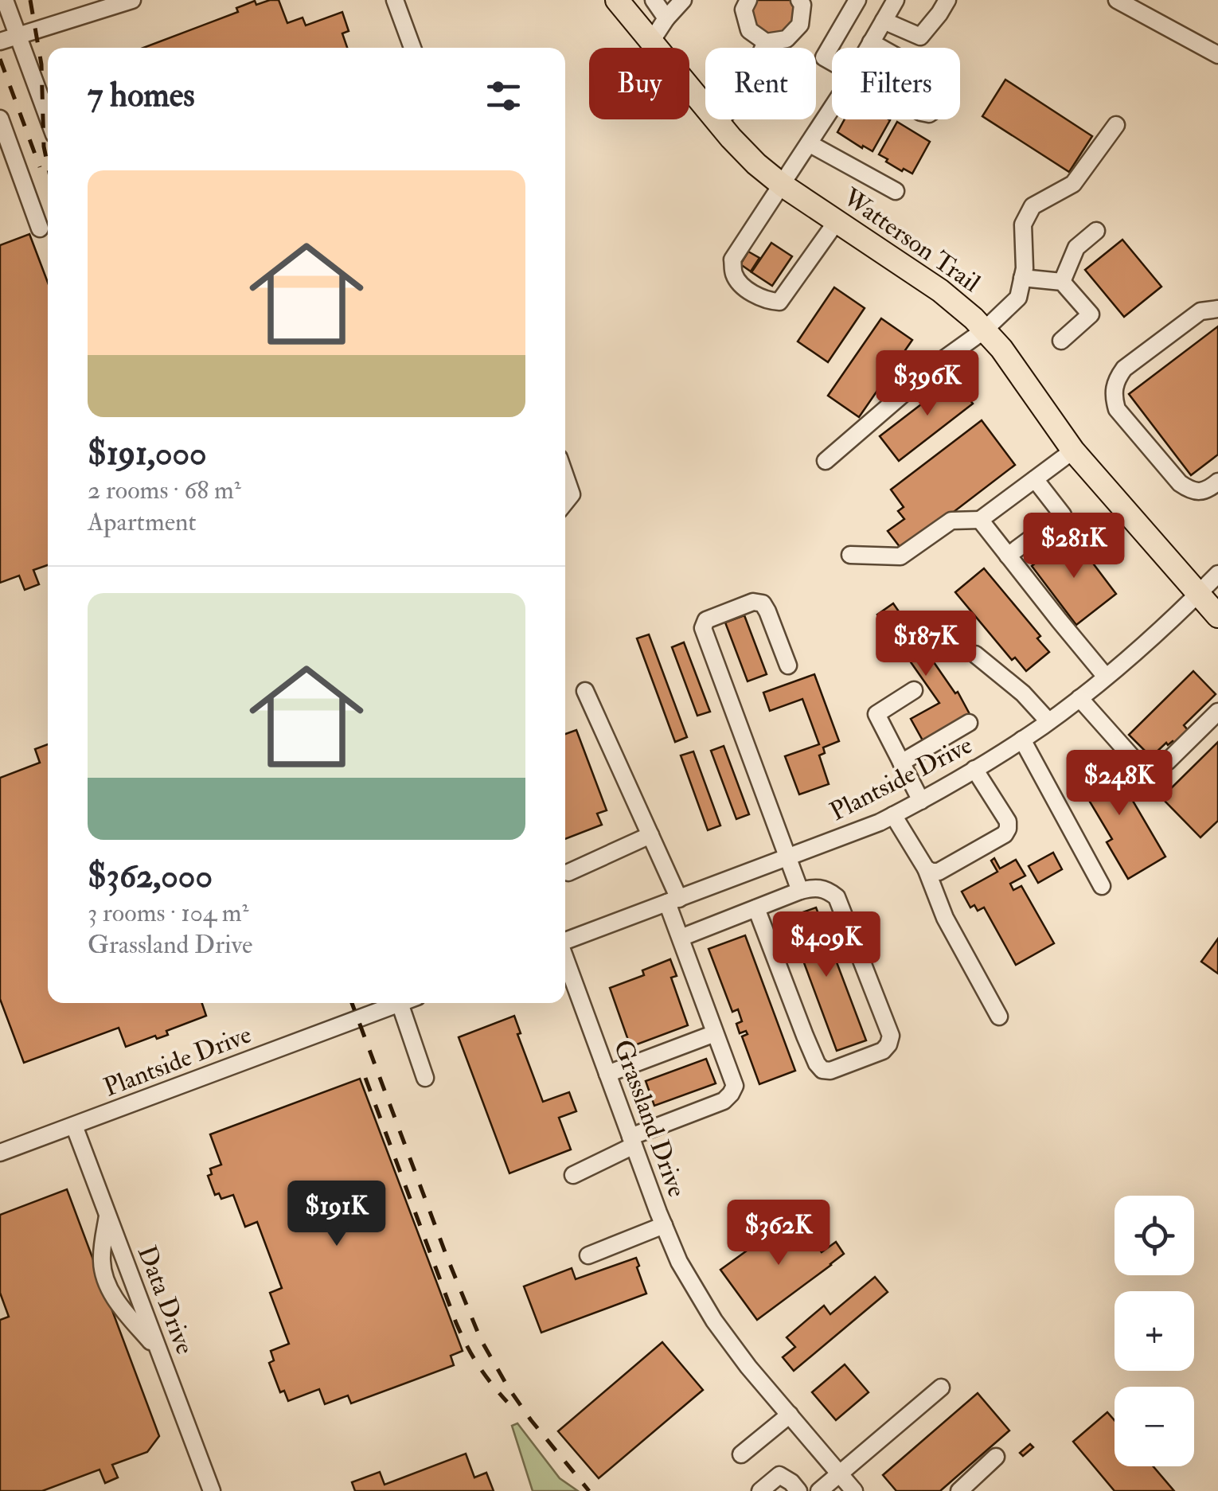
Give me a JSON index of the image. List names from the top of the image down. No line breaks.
{"streets":{"main road":["Watterson Trail"],"street":["Plantside Drive","Grassland Drive","Data Drive"]},"crossings":[["Watterson Trail","Plantside Drive"],["Plantside Drive","Data Drive"]],"page":{"chip":["Buy","Rent","Filters"],"heading":"7 homes","list":[{"name":"$191,000","note":"2 rooms · 68 m² · Apartment"},{"name":"$362,000","note":"3 rooms · 104 m² · Grassland Drive"}],"price":["$396K","$281K","$187K","$248K","$409K","$191K","$362K"],"map_buttons":["+","−"]}}
